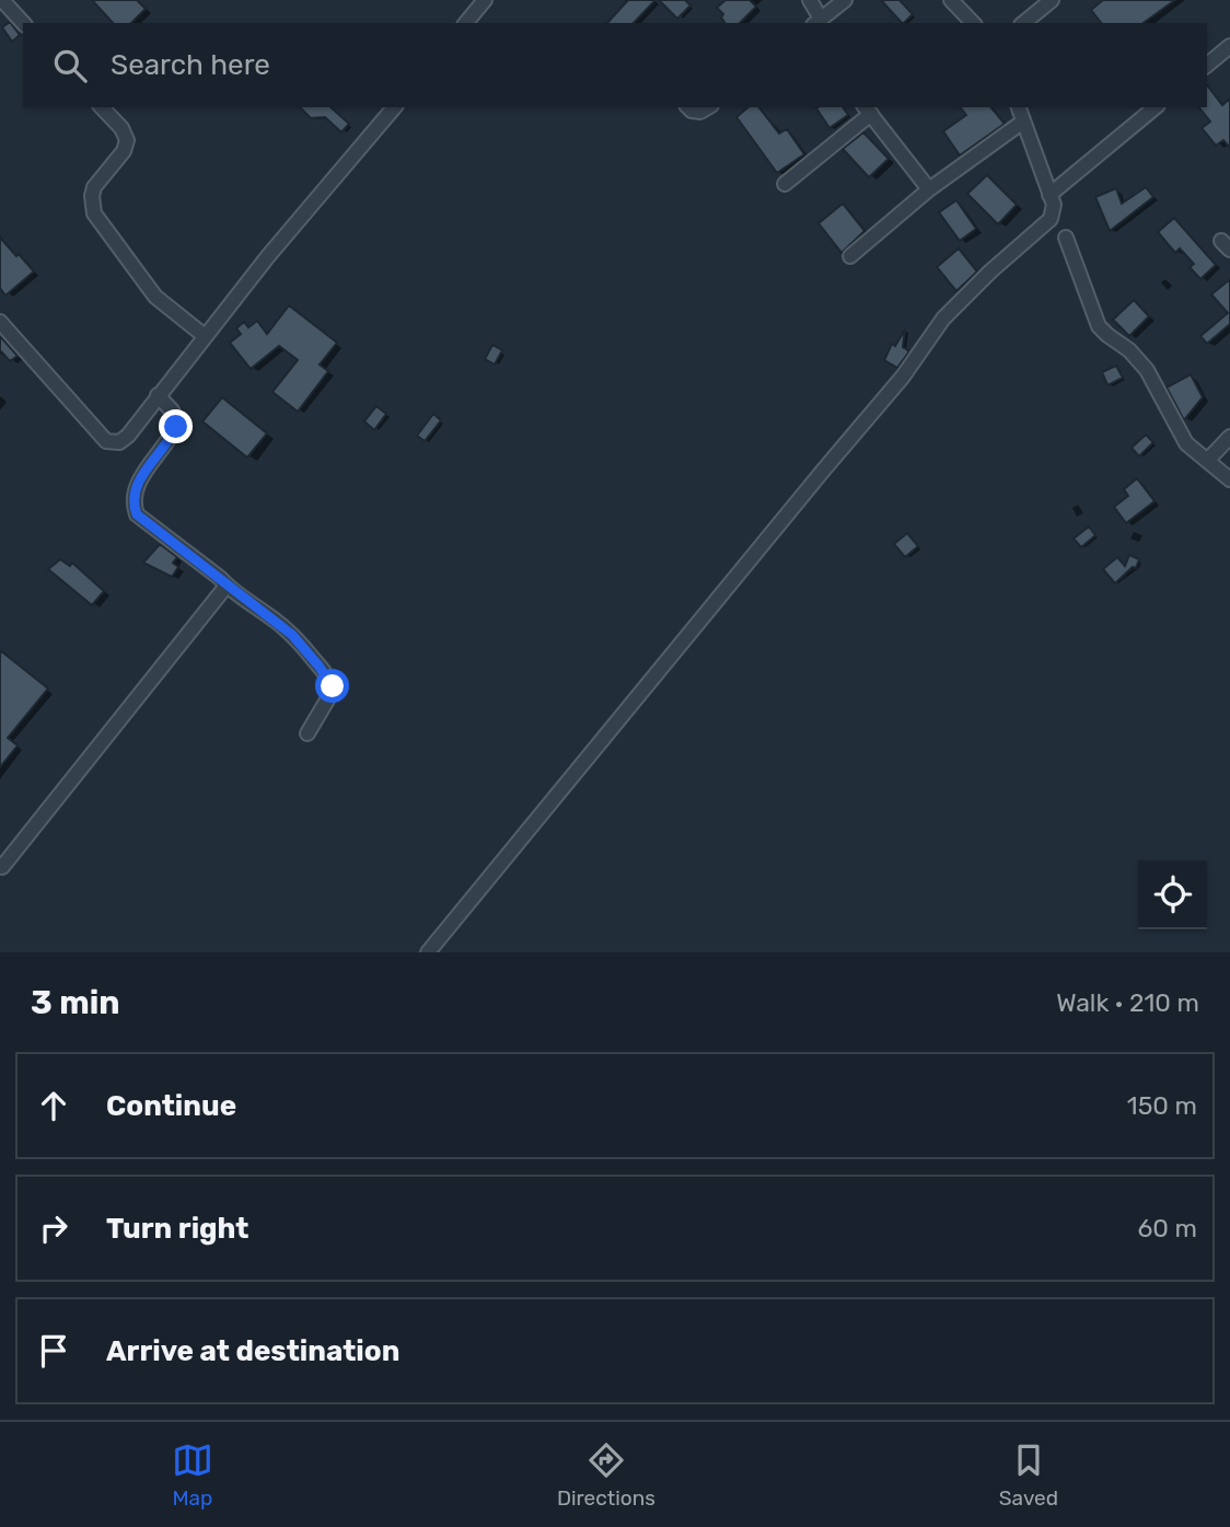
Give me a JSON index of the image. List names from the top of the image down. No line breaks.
{"page":{"search":"Search here","heading":["3 min","Walk · 210 m"],"list":[["Continue","150 m"],["Turn right","60 m"],"Arrive at destination"],"nav":["Map","Directions","Saved"]}}
